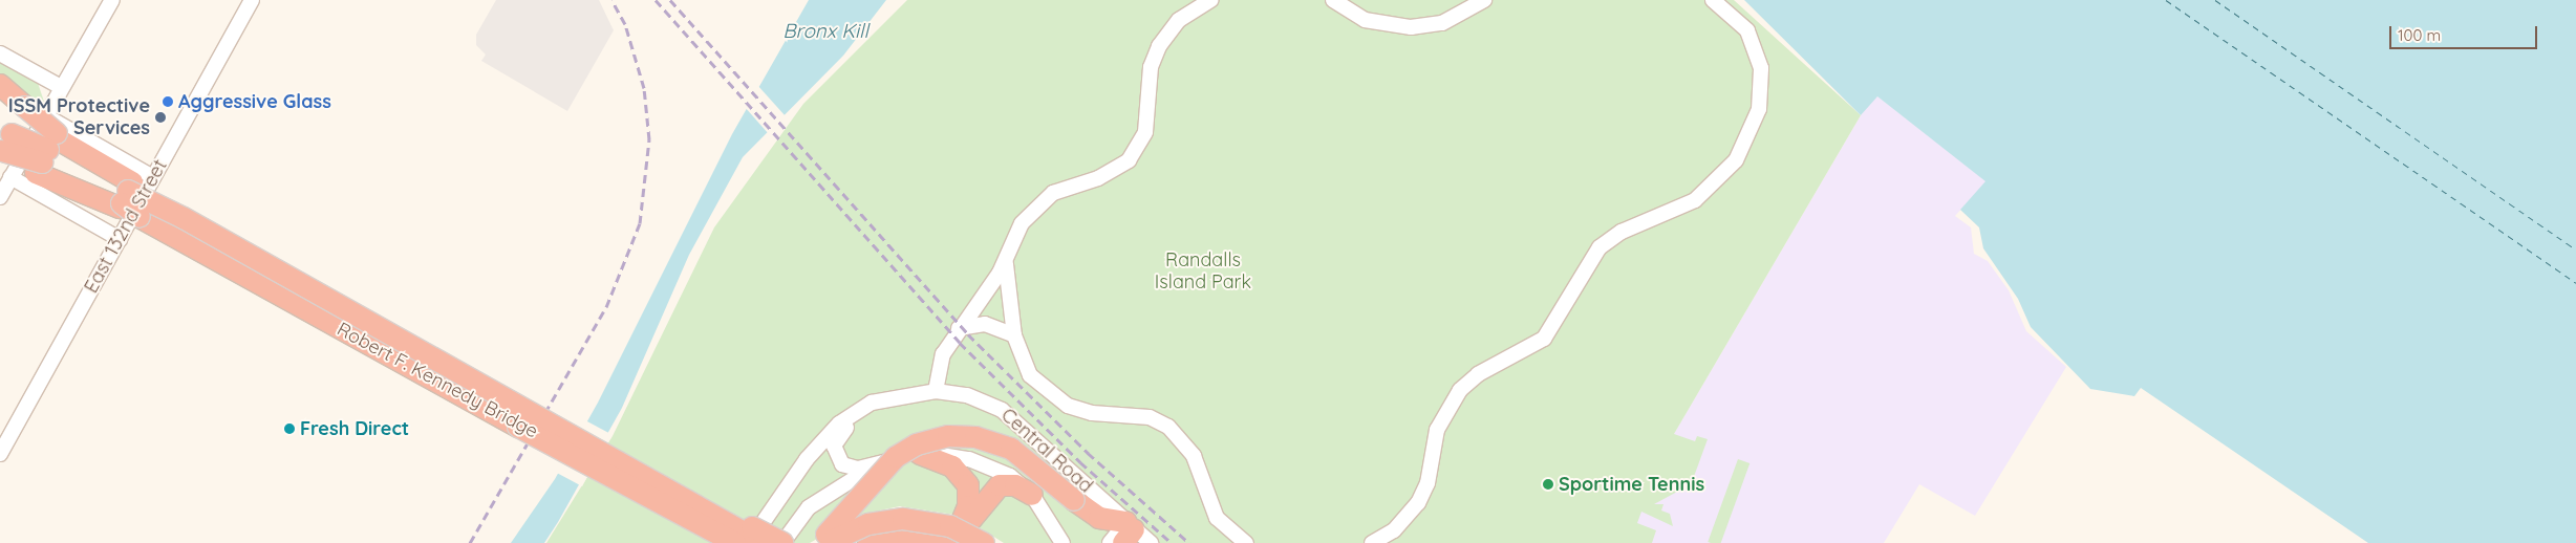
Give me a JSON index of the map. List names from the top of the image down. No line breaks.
{"streets":{"highway":["Robert F. Kennedy Bridge"],"street":["East 132nd Street","Central Road"]},"water":["Bronx Kill"],"parks":["Randalls Island Park"],"places":["Aggressive Glass","ISSM Protective Services","Fresh Direct","Sportime Tennis"],"scale_bar":"100 m"}
